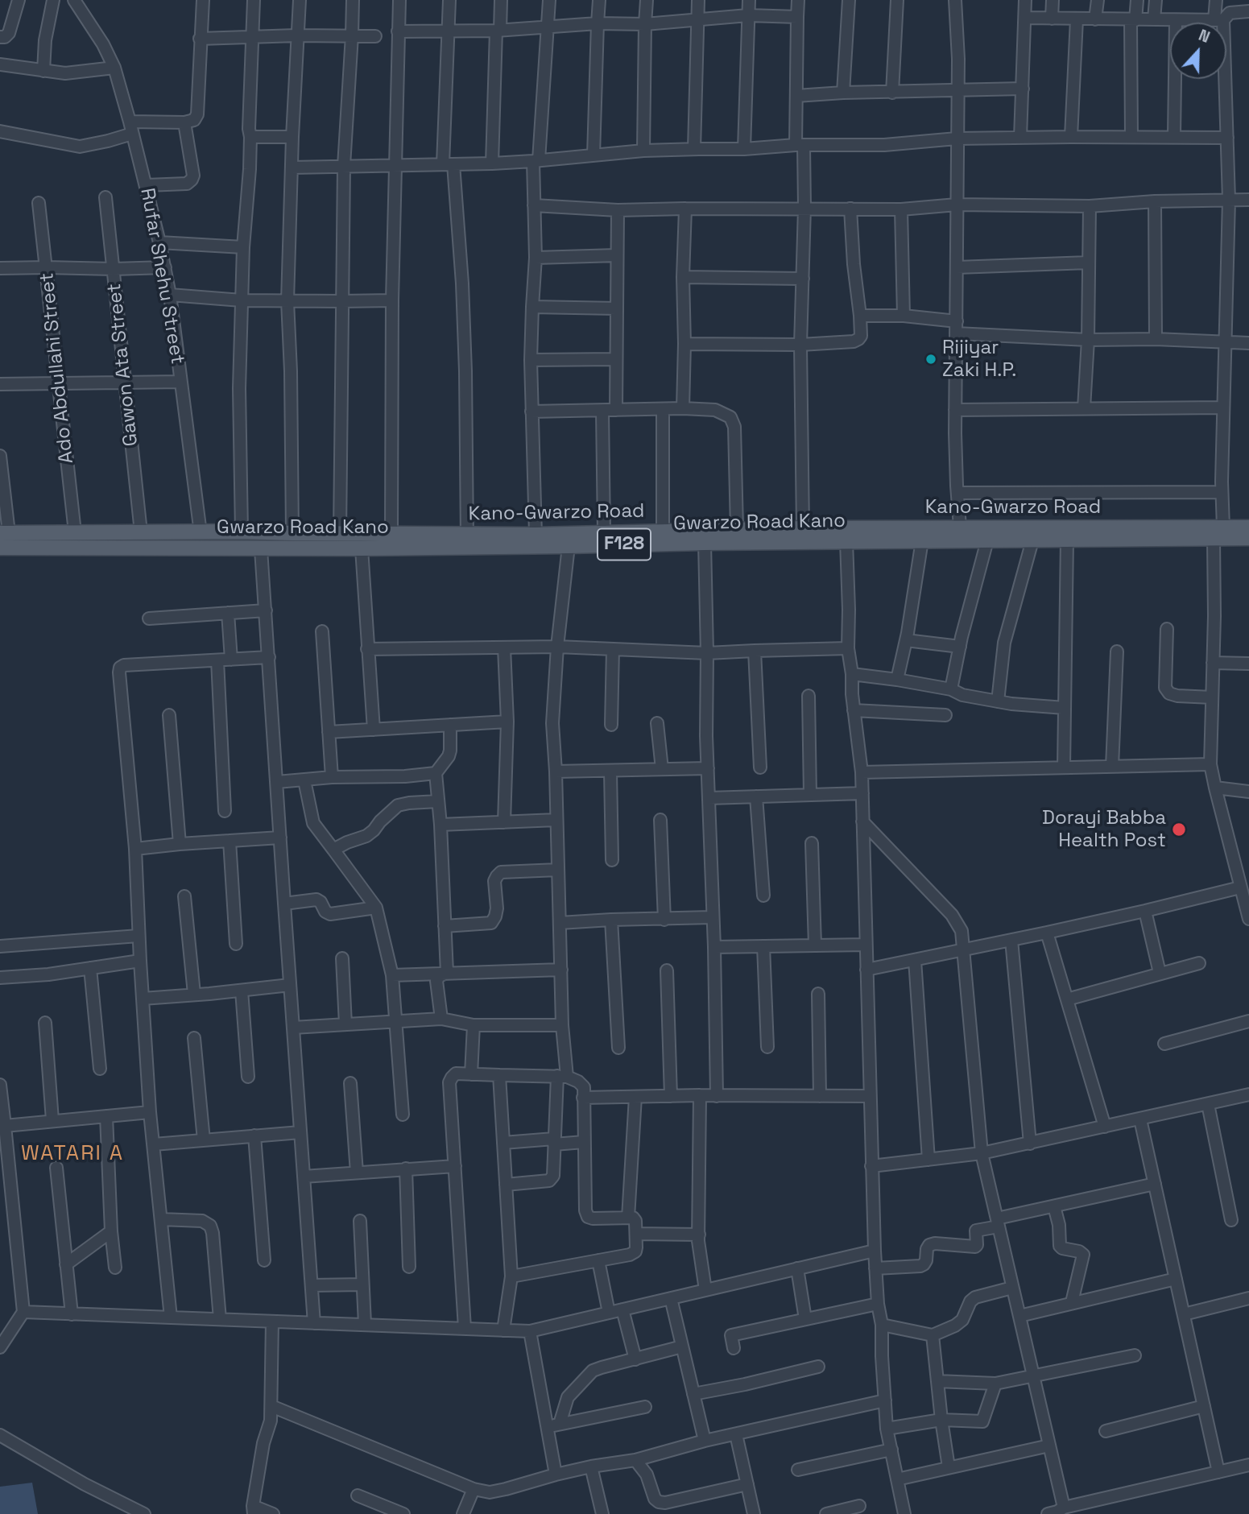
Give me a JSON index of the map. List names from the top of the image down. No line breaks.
{"streets":{"main road":["Kano-Gwarzo Road","Gwarzo Road Kano","F128"],"street":["Rufar Shehu Street","Gawon Ata Street","Ado Abdullahi Street"]},"crossings":[["Rufar Shehu Street","Kano-Gwarzo Road"],["Gawon Ata Street","Kano-Gwarzo Road"],["Ado Abdullahi Street","Kano-Gwarzo Road"],["Kano-Gwarzo Road","Gwarzo Road Kano"]],"districts":["WATARI A"],"places":["Rijiyar Zaki H.P.","Dorayi Babba Health Post"],"north":"top"}
